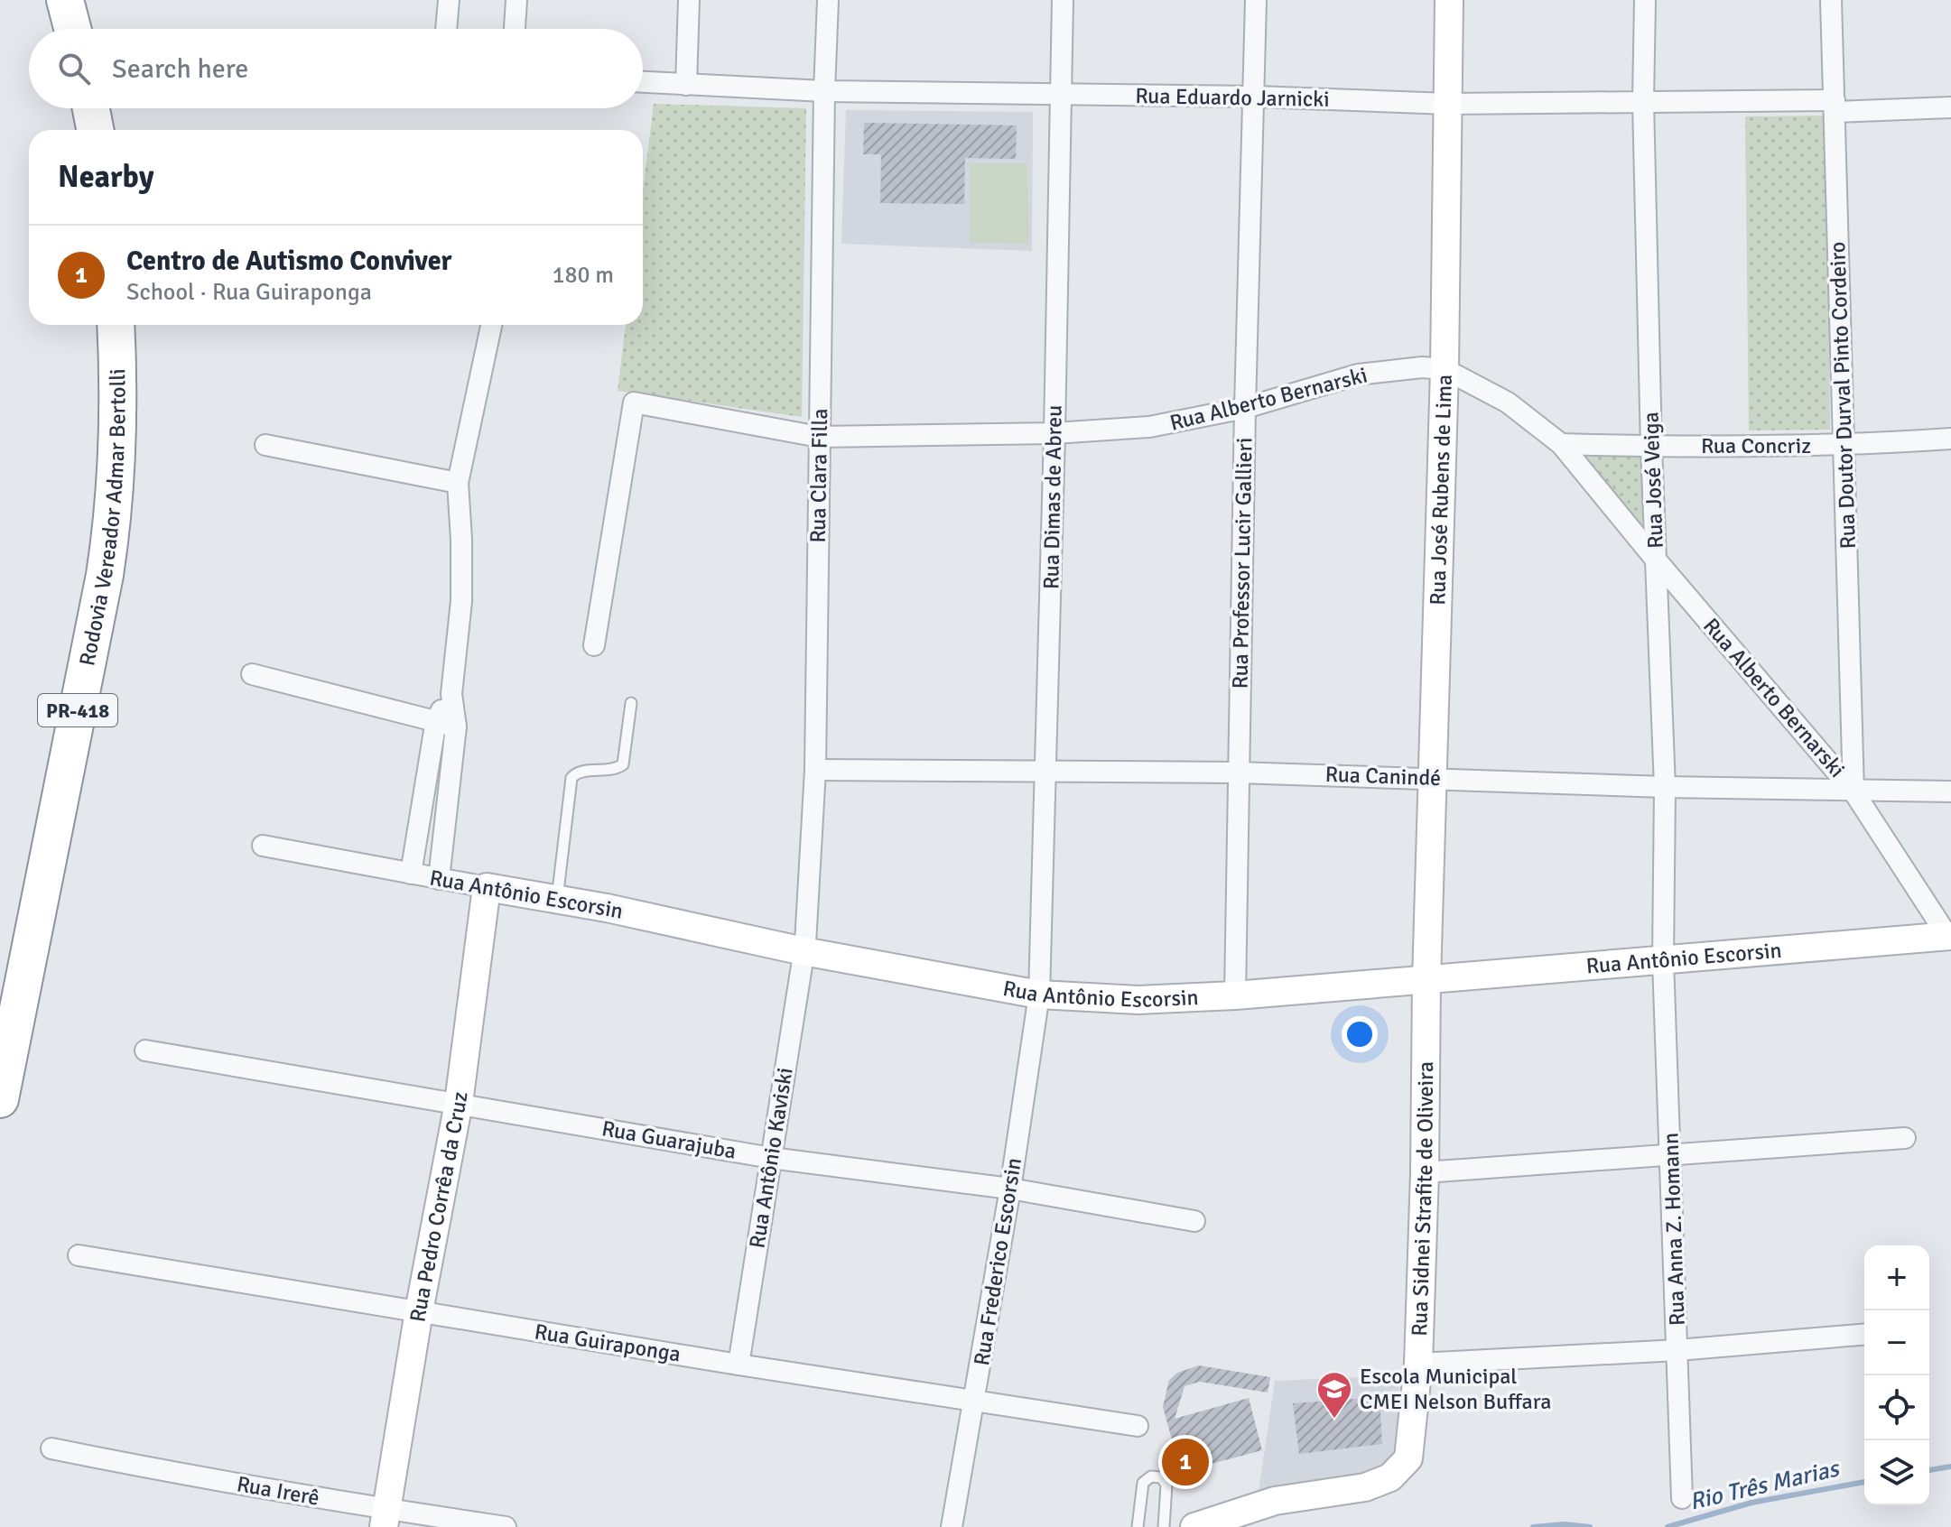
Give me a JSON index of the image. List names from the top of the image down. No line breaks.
{"streets":{"highway":["Rodovia Vereador Admar Bertolli","PR-418"],"street":["Rua Eduardo Jarnicki","Rua Doutor Durval Pinto Cordeiro","Rua Alberto Bernarski","Rua Concriz","Rua Clara Filla","Rua José Veiga","Rua José Rubens de Lima","Rua Dimas de Abreu","Rua Professor Lucir Gallieri","Rua Canindé","Rua Antônio Escorsin","Rua Guarajuba","Rua Antônio Kaviski","Rua Sidnei Strafite de Oliveira","Rua Pedro Corrêa da Cruz","Rua Anna Z. Homann","Rua Frederico Escorsin","Rua Guiraponga","Rua Irerê"]},"crossings":[["Rua Eduardo Jarnicki","Rua Doutor Durval Pinto Cordeiro"],["Rua Eduardo Jarnicki","Rua Clara Filla"],["Rua Eduardo Jarnicki","Rua José Veiga"],["Rua Eduardo Jarnicki","Rua José Rubens de Lima"],["Rua Eduardo Jarnicki","Rua Dimas de Abreu"],["Rua Eduardo Jarnicki","Rua Professor Lucir Gallieri"],["Rua Doutor Durval Pinto Cordeiro","Rua Alberto Bernarski"],["Rua Doutor Durval Pinto Cordeiro","Rua Concriz"],["Rua Doutor Durval Pinto Cordeiro","Rua Canindé"],["Rua Alberto Bernarski","Rua Concriz"],["Rua Alberto Bernarski","Rua Clara Filla"],["Rua Alberto Bernarski","Rua José Veiga"],["Rua Alberto Bernarski","Rua José Rubens de Lima"],["Rua Alberto Bernarski","Rua Dimas de Abreu"],["Rua Alberto Bernarski","Rua Professor Lucir Gallieri"],["Rua Alberto Bernarski","Rua Canindé"],["Rua Alberto Bernarski","Rua Antônio Escorsin"],["Rua Concriz","Rua José Veiga"],["Rua Clara Filla","Rua Canindé"],["Rua Clara Filla","Rua Antônio Escorsin"],["Rua Clara Filla","Rua Antônio Kaviski"],["Rua José Veiga","Rua Canindé"],["Rua José Veiga","Rua Antônio Escorsin"],["Rua José Veiga","Rua Anna Z. Homann"],["Rua José Rubens de Lima","Rua Canindé"],["Rua José Rubens de Lima","Rua Antônio Escorsin"],["Rua José Rubens de Lima","Rua Sidnei Strafite de Oliveira"],["Rua Dimas de Abreu","Rua Canindé"],["Rua Dimas de Abreu","Rua Antônio Escorsin"],["Rua Dimas de Abreu","Rua Frederico Escorsin"],["Rua Professor Lucir Gallieri","Rua Canindé"],["Rua Professor Lucir Gallieri","Rua Antônio Escorsin"],["Rua Antônio Escorsin","Rua Antônio Kaviski"],["Rua Antônio Escorsin","Rua Sidnei Strafite de Oliveira"],["Rua Antônio Escorsin","Rua Pedro Corrêa da Cruz"],["Rua Antônio Escorsin","Rua Anna Z. Homann"],["Rua Antônio Escorsin","Rua Frederico Escorsin"],["Rua Guarajuba","Rua Antônio Kaviski"],["Rua Guarajuba","Rua Pedro Corrêa da Cruz"],["Rua Guarajuba","Rua Frederico Escorsin"],["Rua Antônio Kaviski","Rua Guiraponga"],["Rua Pedro Corrêa da Cruz","Rua Guiraponga"],["Rua Pedro Corrêa da Cruz","Rua Irerê"],["Rua Frederico Escorsin","Rua Guiraponga"]],"water":["Rio Três Marias"],"places":{"school or university":["Escola Municipal CMEI Nelson Buffara"]},"page":{"search":"Search here","heading":"Nearby","list":[{"mark":"1","name":"Centro de Autismo Conviver","note":"School · Rua Guiraponga","value":"180 m"}],"map_buttons":["+","−"],"pins":"1"}}
